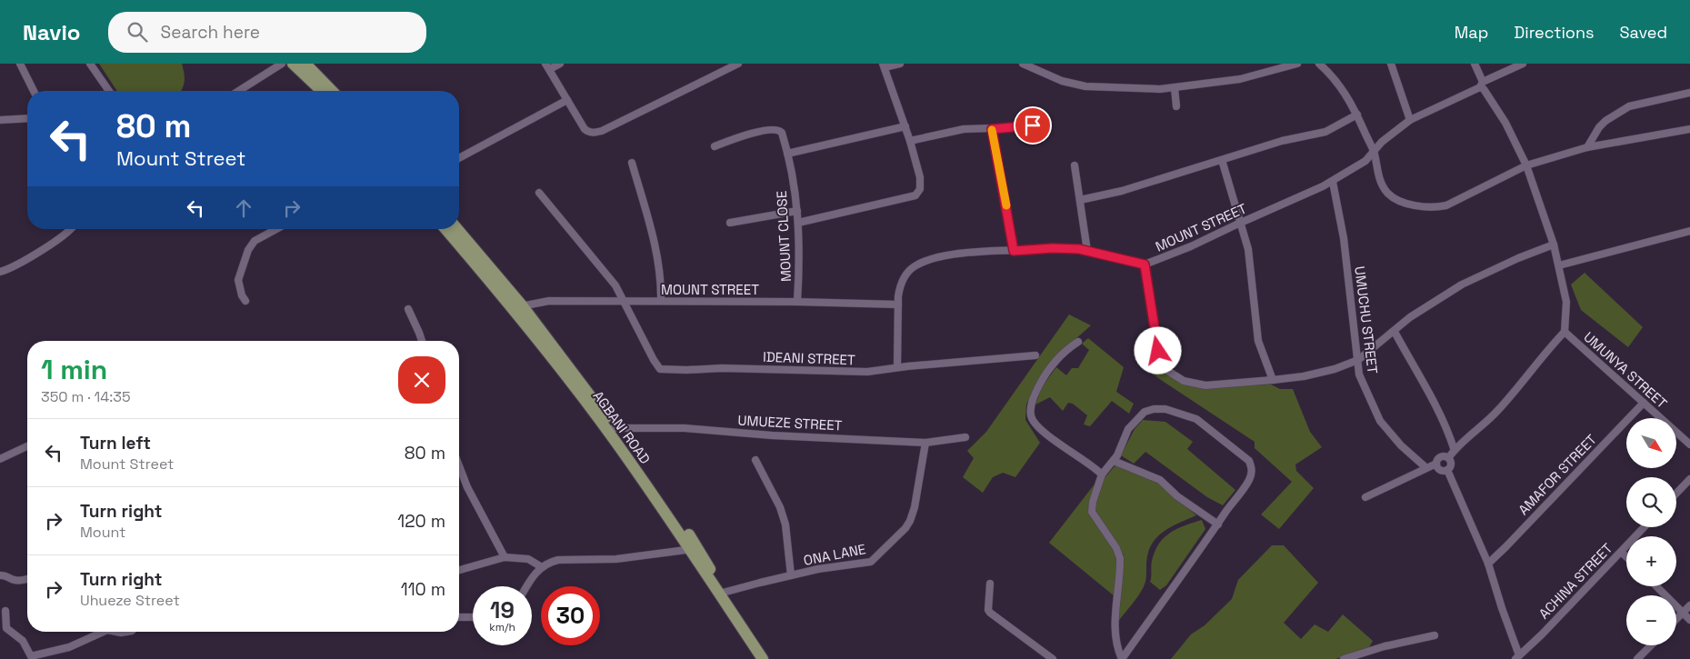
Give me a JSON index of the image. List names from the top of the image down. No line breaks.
{"streets":{"main road":["AGBANI ROAD"],"street":["MOUNT STREET","MOUNT CLOSE","UMUCHU STREET","IDEANI STREET","UMUNYA STREET","UMUEZE STREET","AMAFOR STREET","ONA LANE","ACHINA STREET"]},"crossings":[["MOUNT STREET","MOUNT CLOSE"],["MOUNT STREET","UMUCHU STREET"],["MOUNT STREET","IDEANI STREET"],["MOUNT STREET","AGBANI ROAD"],["UMUNYA STREET","AMAFOR STREET"],["UMUEZE STREET","AGBANI ROAD"],["UMUEZE STREET","ONA LANE"],["AGBANI ROAD","ONA LANE"]],"north":"bottom right","page":{"header":"Navio","search":"Search here","nav":["Map","Directions","Saved"],"turn":["80 m","Mount Street"],"heading":["1 min","350 m · 14:35"],"map_buttons":["+","−"],"list":[{"name":"Turn left","note":"Mount Street","value":"80 m"},{"name":"Turn right","note":"Mount","value":"120 m"},{"name":"Turn right","note":"Uhueze Street","value":"110 m"}],"speed":"19 km/h","limit":"30"}}
